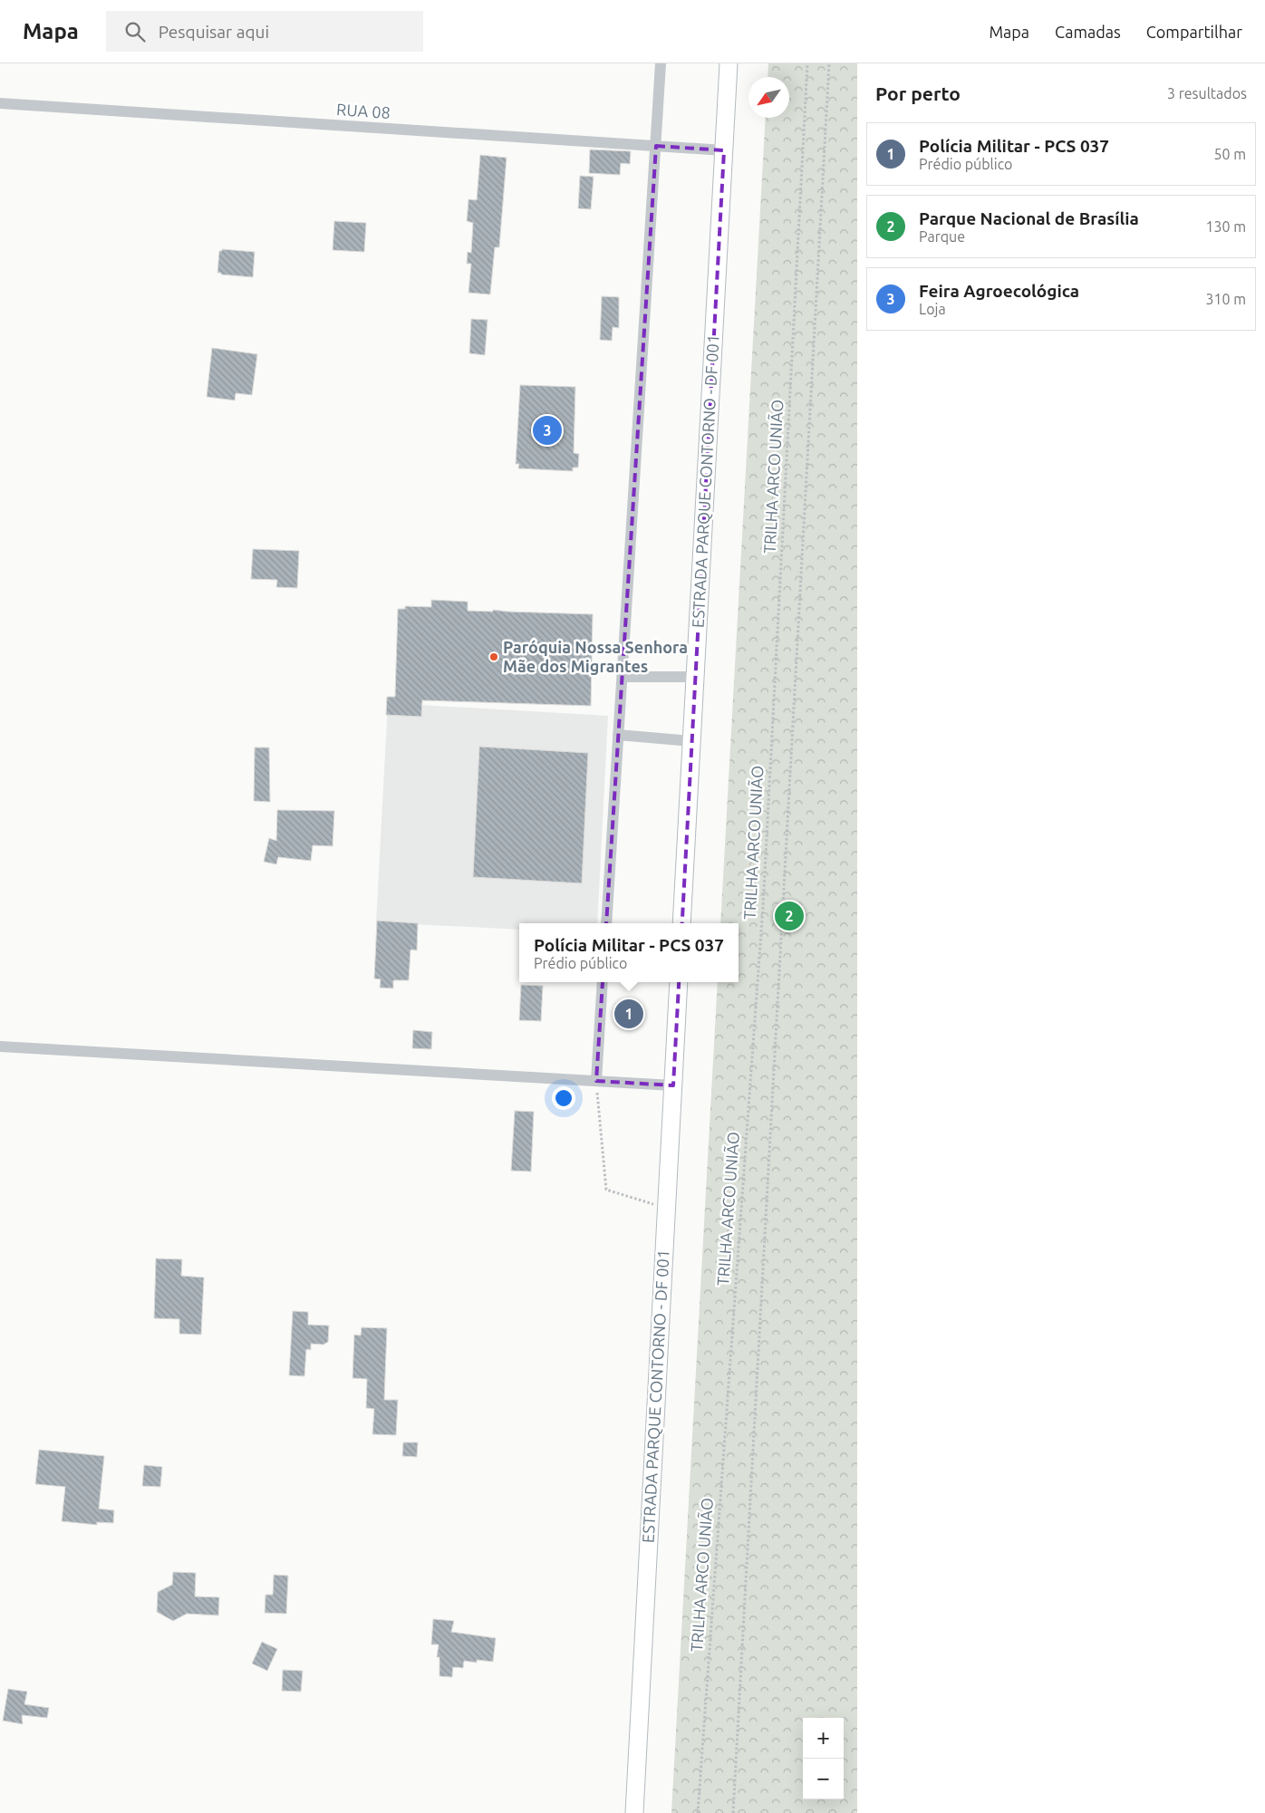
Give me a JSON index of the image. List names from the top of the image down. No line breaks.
{"streets":{"main road":["ESTRADA PARQUE CONTORNO - DF 001"],"street":["RUA 08"],"path":["TRILHA ARCO UNIÃO"]},"crossings":[["RUA 08","ESTRADA PARQUE CONTORNO - DF 001"]],"places":["Paróquia Nossa Senhora Mãe dos Migrantes"],"north":"bottom left","page":{"header":"Mapa","search":"Pesquisar aqui","nav":["Mapa","Camadas","Compartilhar"],"heading":["Por perto","3 resultados"],"list":[{"mark":"1","name":"Polícia Militar - PCS 037","note":"Prédio público","value":"50 m"},{"mark":"2","name":"Parque Nacional de Brasília","note":"Parque","value":"130 m"},{"mark":"3","name":"Feira Agroecológica","note":"Loja","value":"310 m"}],"pins":["3","2","1"],"popup":["Polícia Militar - PCS 037","Prédio público"],"map_buttons":["+","−"]}}
